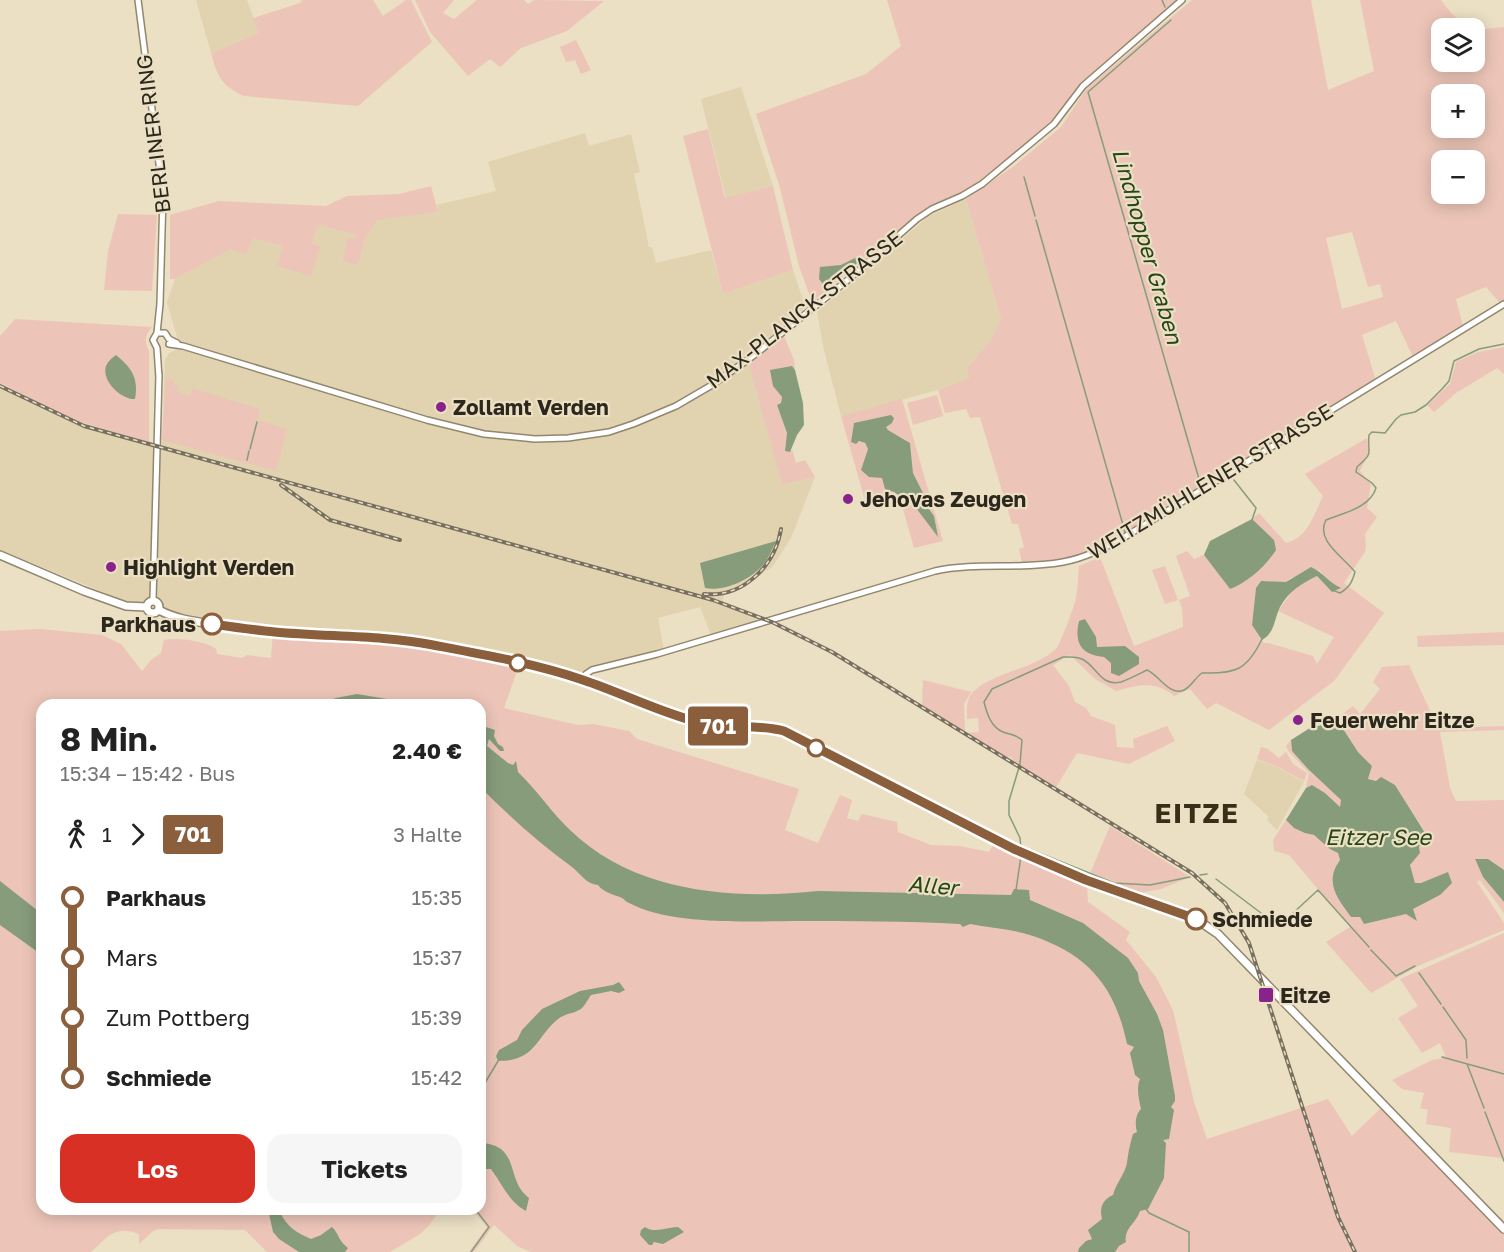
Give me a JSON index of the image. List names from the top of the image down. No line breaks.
{"streets":{"street":["BERLINER RING","MAX-PLANCK-STRASSE","WEITZMÜHLENER STRASSE"]},"districts":["EITZE"],"water":["Lindhopper Graben","Eitzer See","Aller"],"places":{"other":["Zollamt Verden","Jehovas Zeugen","Highlight Verden","Parkhaus","Feuerwehr Eitze","Schmiede"],"transit":["Eitze"]},"lines":["bus line 701"],"page":{"on_map":"701","map_buttons":["+","−"],"heading":["8 Min.","15:34 – 15:42 · Bus","2.40 €"],"legs":["1","701","3 Halte"],"list":[{"name":"Parkhaus","value":"15:35"},{"name":"Mars","value":"15:37"},{"name":"Zum Pottberg","value":"15:39"},{"name":"Schmiede","value":"15:42"}],"buttons":["Los","Tickets"]}}
